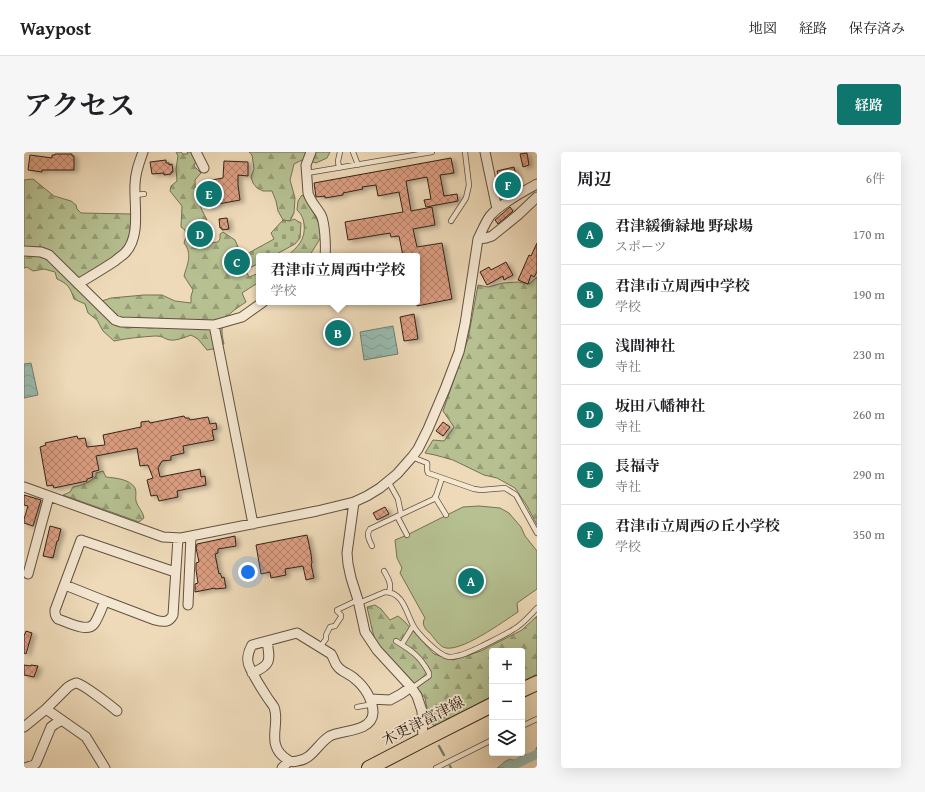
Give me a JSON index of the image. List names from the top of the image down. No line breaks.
{"streets":{"main road":["木更津富津線"]},"page":{"header":"Waypost","nav":["地図","経路","保存済み"],"title":"アクセス","buttons":"経路","heading":["周辺","6件"],"pins":["F","E","D","C","B","A"],"list":[{"mark":"A","name":"君津緩衝緑地 野球場","note":"スポーツ","value":"170 m"},{"mark":"B","name":"君津市立周西中学校","note":"学校","value":"190 m"},{"mark":"C","name":"浅間神社","note":"寺社","value":"230 m"},{"mark":"D","name":"坂田八幡神社","note":"寺社","value":"260 m"},{"mark":"E","name":"長福寺","note":"寺社","value":"290 m"},{"mark":"F","name":"君津市立周西の丘小学校","note":"学校","value":"350 m"}],"popup":["君津市立周西中学校","学校"],"map_buttons":["+","−"]}}
